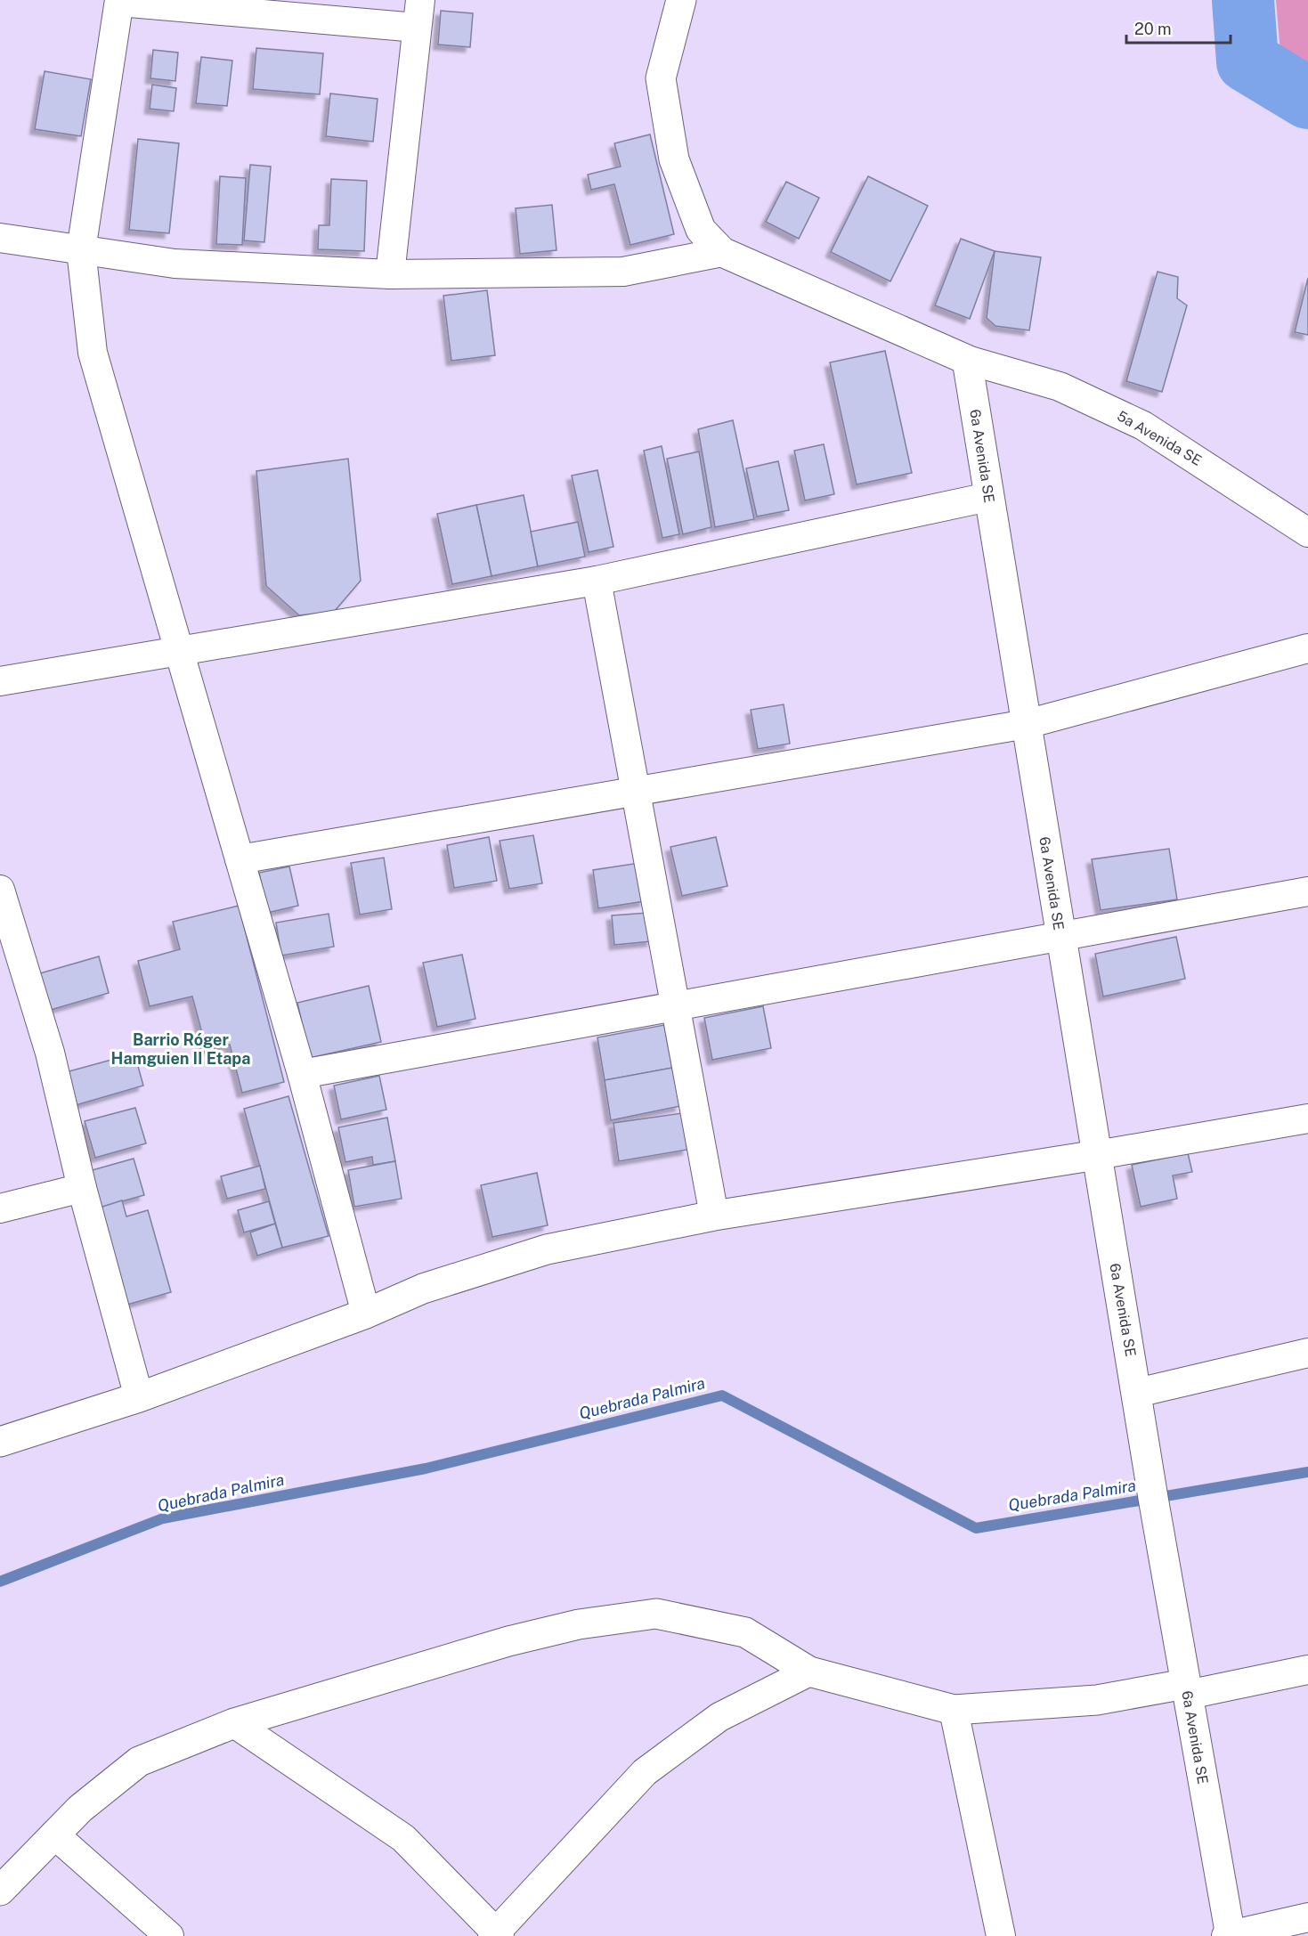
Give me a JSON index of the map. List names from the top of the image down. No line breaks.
{"streets":{"street":["5a Avenida SE","6a Avenida SE"]},"crossings":[["5a Avenida SE","6a Avenida SE"]],"districts":["Barrio Róger Hamguien II Etapa"],"water":["Quebrada Palmira"],"scale_bar":"20 m"}
